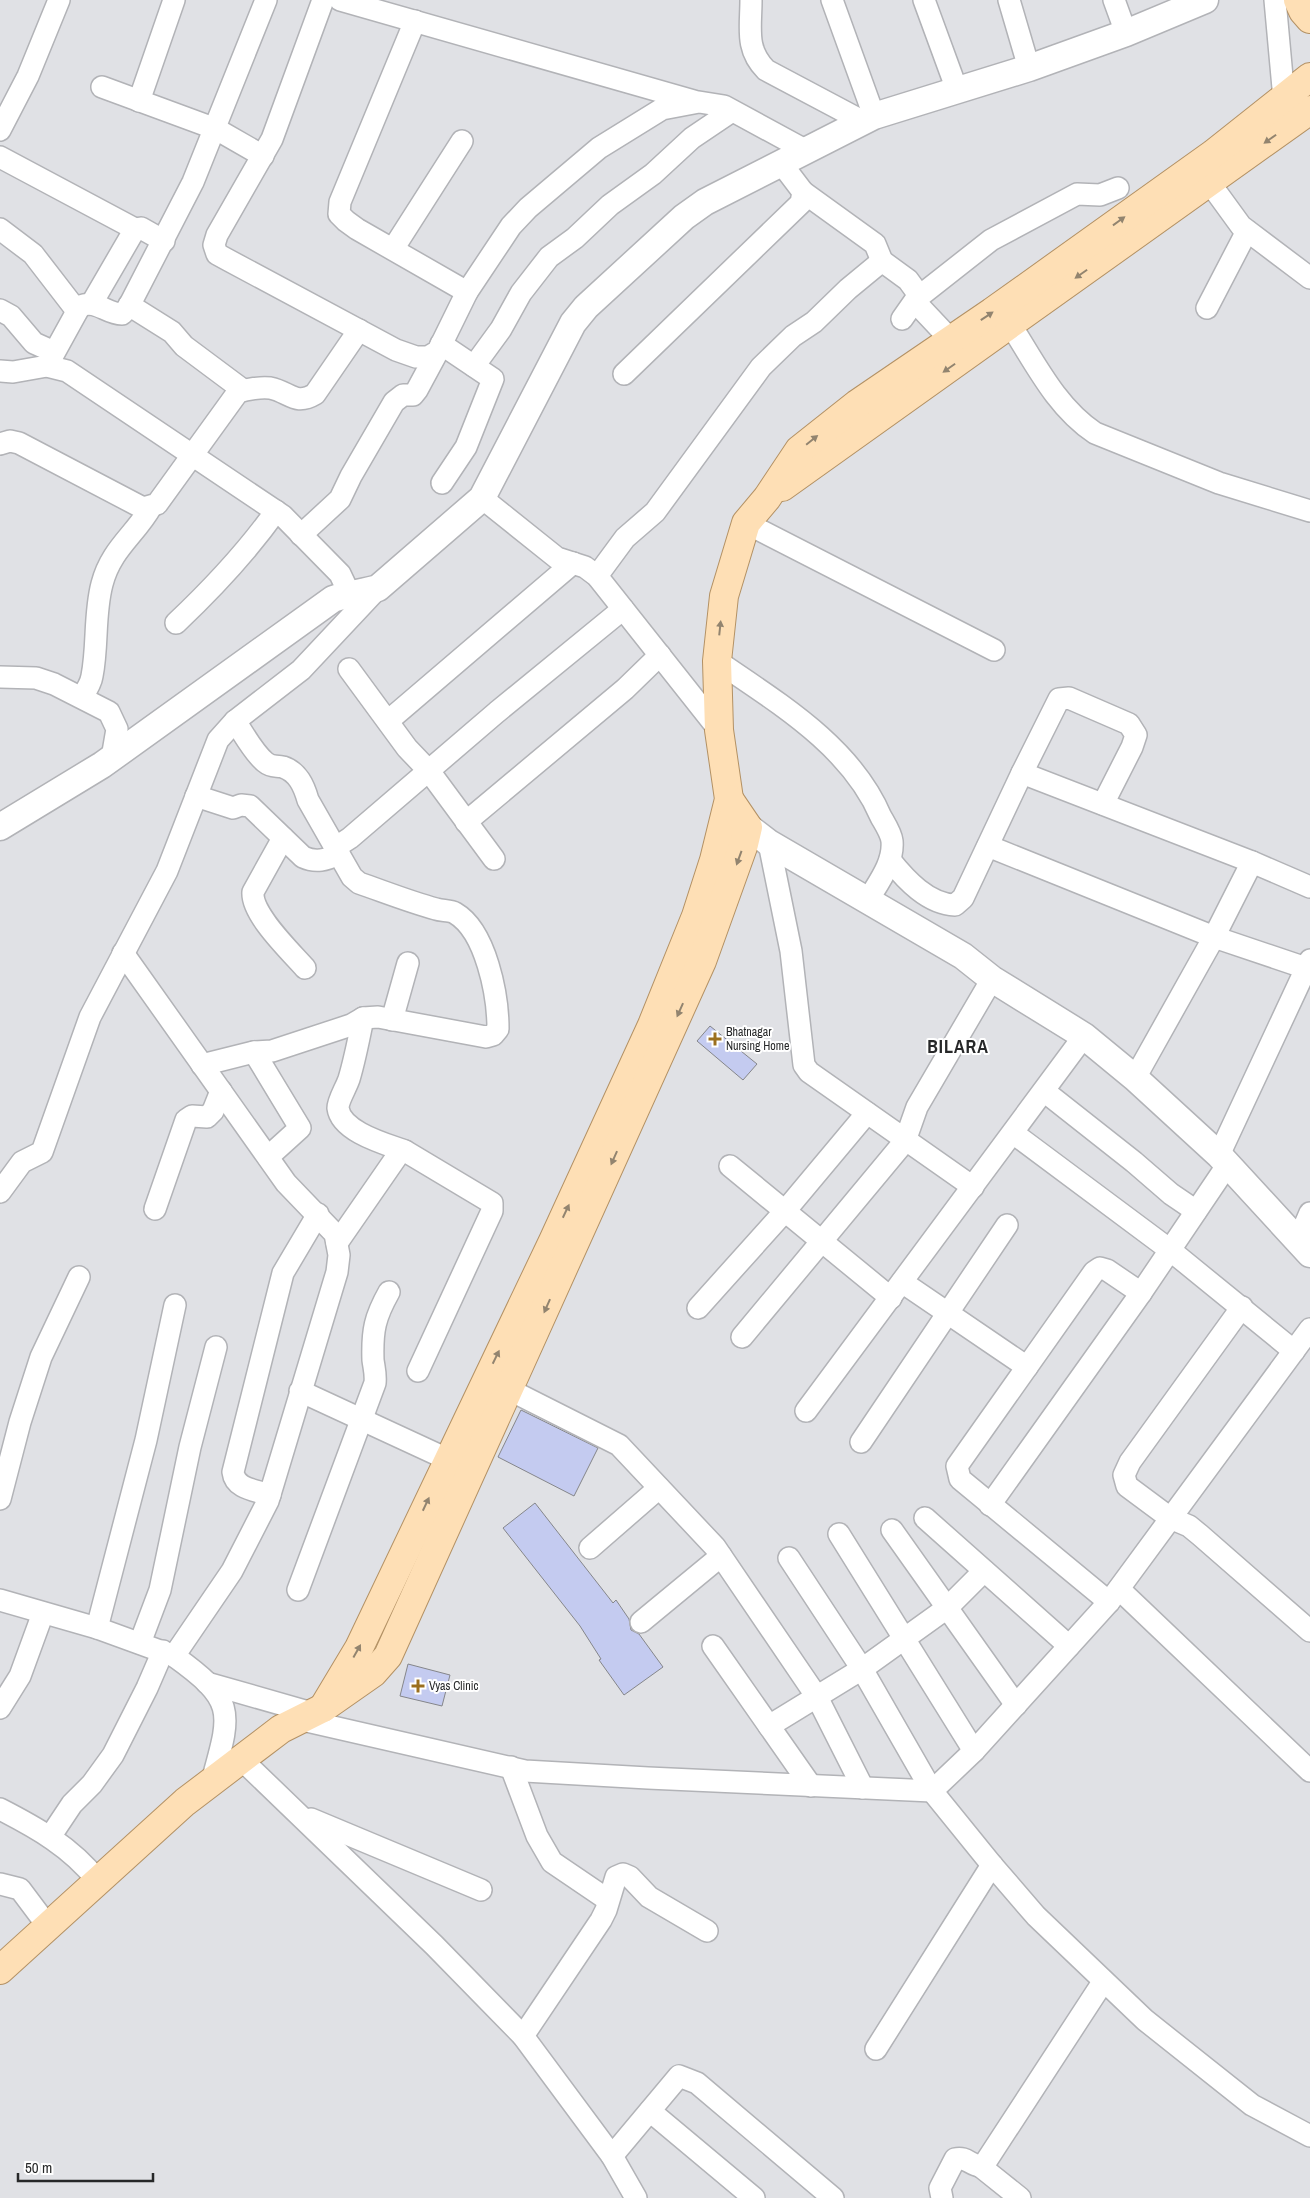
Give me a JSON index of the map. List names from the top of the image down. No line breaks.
{"districts":["BILARA"],"places":{"health":["Bhatnagar Nursing Home","Vyas Clinic"]},"scale_bar":"50 m"}
